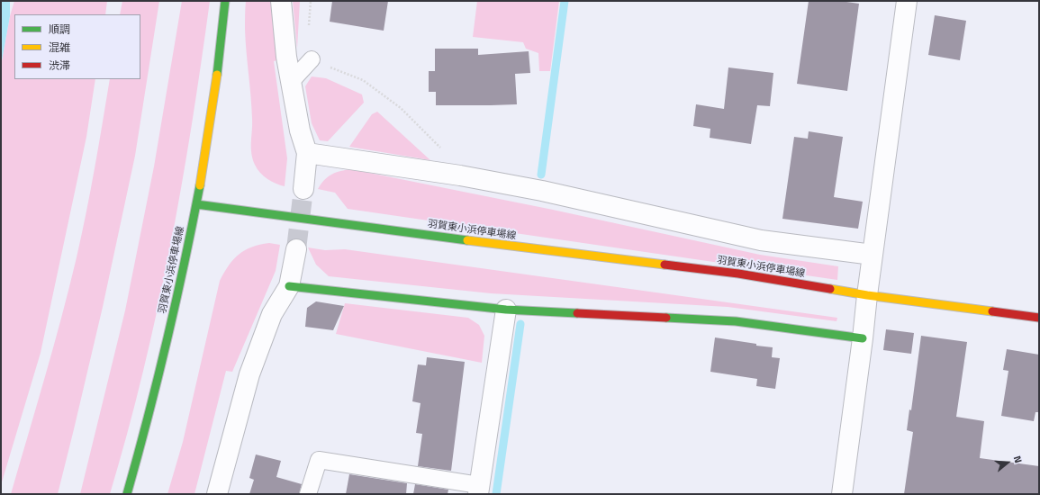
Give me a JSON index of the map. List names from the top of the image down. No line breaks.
{"streets":{"main road":["羽賀東小浜停車場線"]},"legend":["順調","混雑","渋滞"],"north":"right"}
